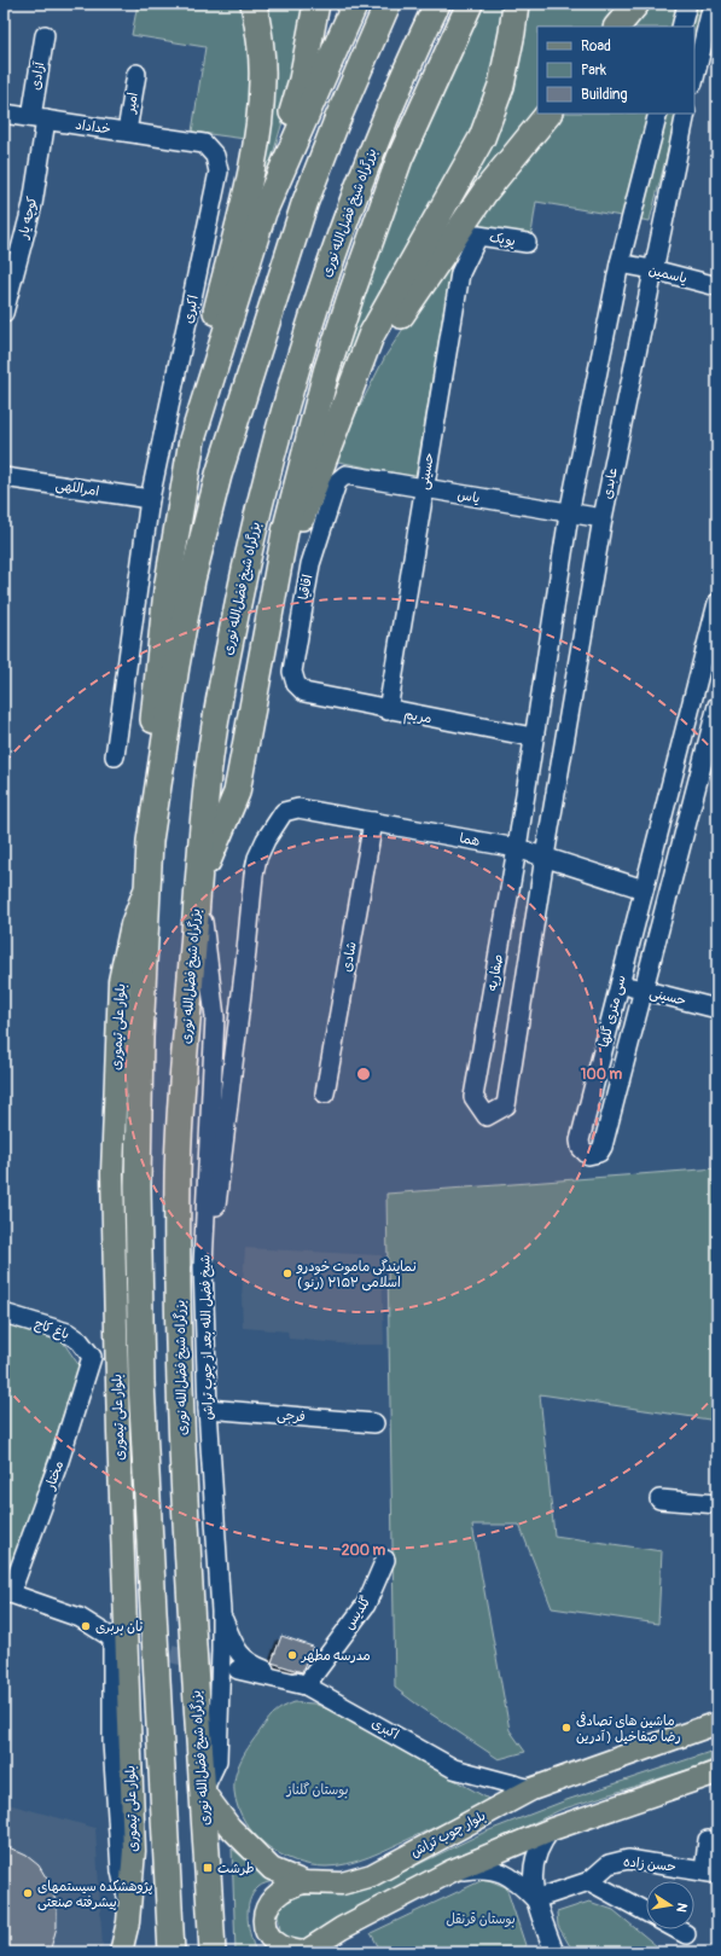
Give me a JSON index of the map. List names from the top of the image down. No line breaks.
{"streets":{"highway":["بزرگراه شیخ فضل‌الله نوری"],"main road":["بلوار علی تیموری","بلوار چوب‌ تراش"],"street":["آزادی","امیر","خداداد","کوچه یار","پوپک","یاسمین","اکبری","حسینی","عابدی","امراللهی","یاس","اقاقیا","مریم","هما","شادی","صفاریه","سی متری گلها","باغ کاج","شیخ فضل الله بعد از چوب تراش","فرجی","مختار","گلدیس","حسن زاده"]},"crossings":[["آزادی","خداداد"],["آزادی","کوچه یار"],["امیر","خداداد"],["خداداد","کوچه یار"],["خداداد","اکبری"],["بزرگراه شیخ فضل‌الله نوری","شیخ فضل الله بعد از چوب تراش"],["بزرگراه شیخ فضل‌الله نوری","بلوار چوب‌ تراش"],["پوپک","حسینی"],["یاسمین","عابدی"],["اکبری","امراللهی"],["اکبری","گلدیس"],["اکبری","بلوار چوب‌ تراش"],["حسینی","یاس"],["حسینی","مریم"],["حسینی","سی متری گلها"],["عابدی","یاس"],["عابدی","هما"],["عابدی","صفاریه"],["یاس","اقاقیا"],["اقاقیا","مریم"],["هما","شادی"],["هما","صفاریه"],["هما","سی متری گلها"],["هما","شیخ فضل الله بعد از چوب تراش"],["باغ کاج","مختار"],["شیخ فضل الله بعد از چوب تراش","فرجی"],["شیخ فضل الله بعد از چوب تراش","بلوار چوب‌ تراش"]],"parks":["بوستان گلناز","بوستان قرنقل"],"places":{"other":["نمایندگی ماموت خودرو ( رنو) اسلامی ۲۱۵۲","نان بربری","مدرسه مطهر","ماشین های تصادفی رضا صفاخیل ( آدرین","پژوهشکده سیستمهای پیشرفته صنعتی"],"transit":["طرشت"]},"legend":["Road","Park","Building"],"north":"right","rings":["100 m","200 m"]}
